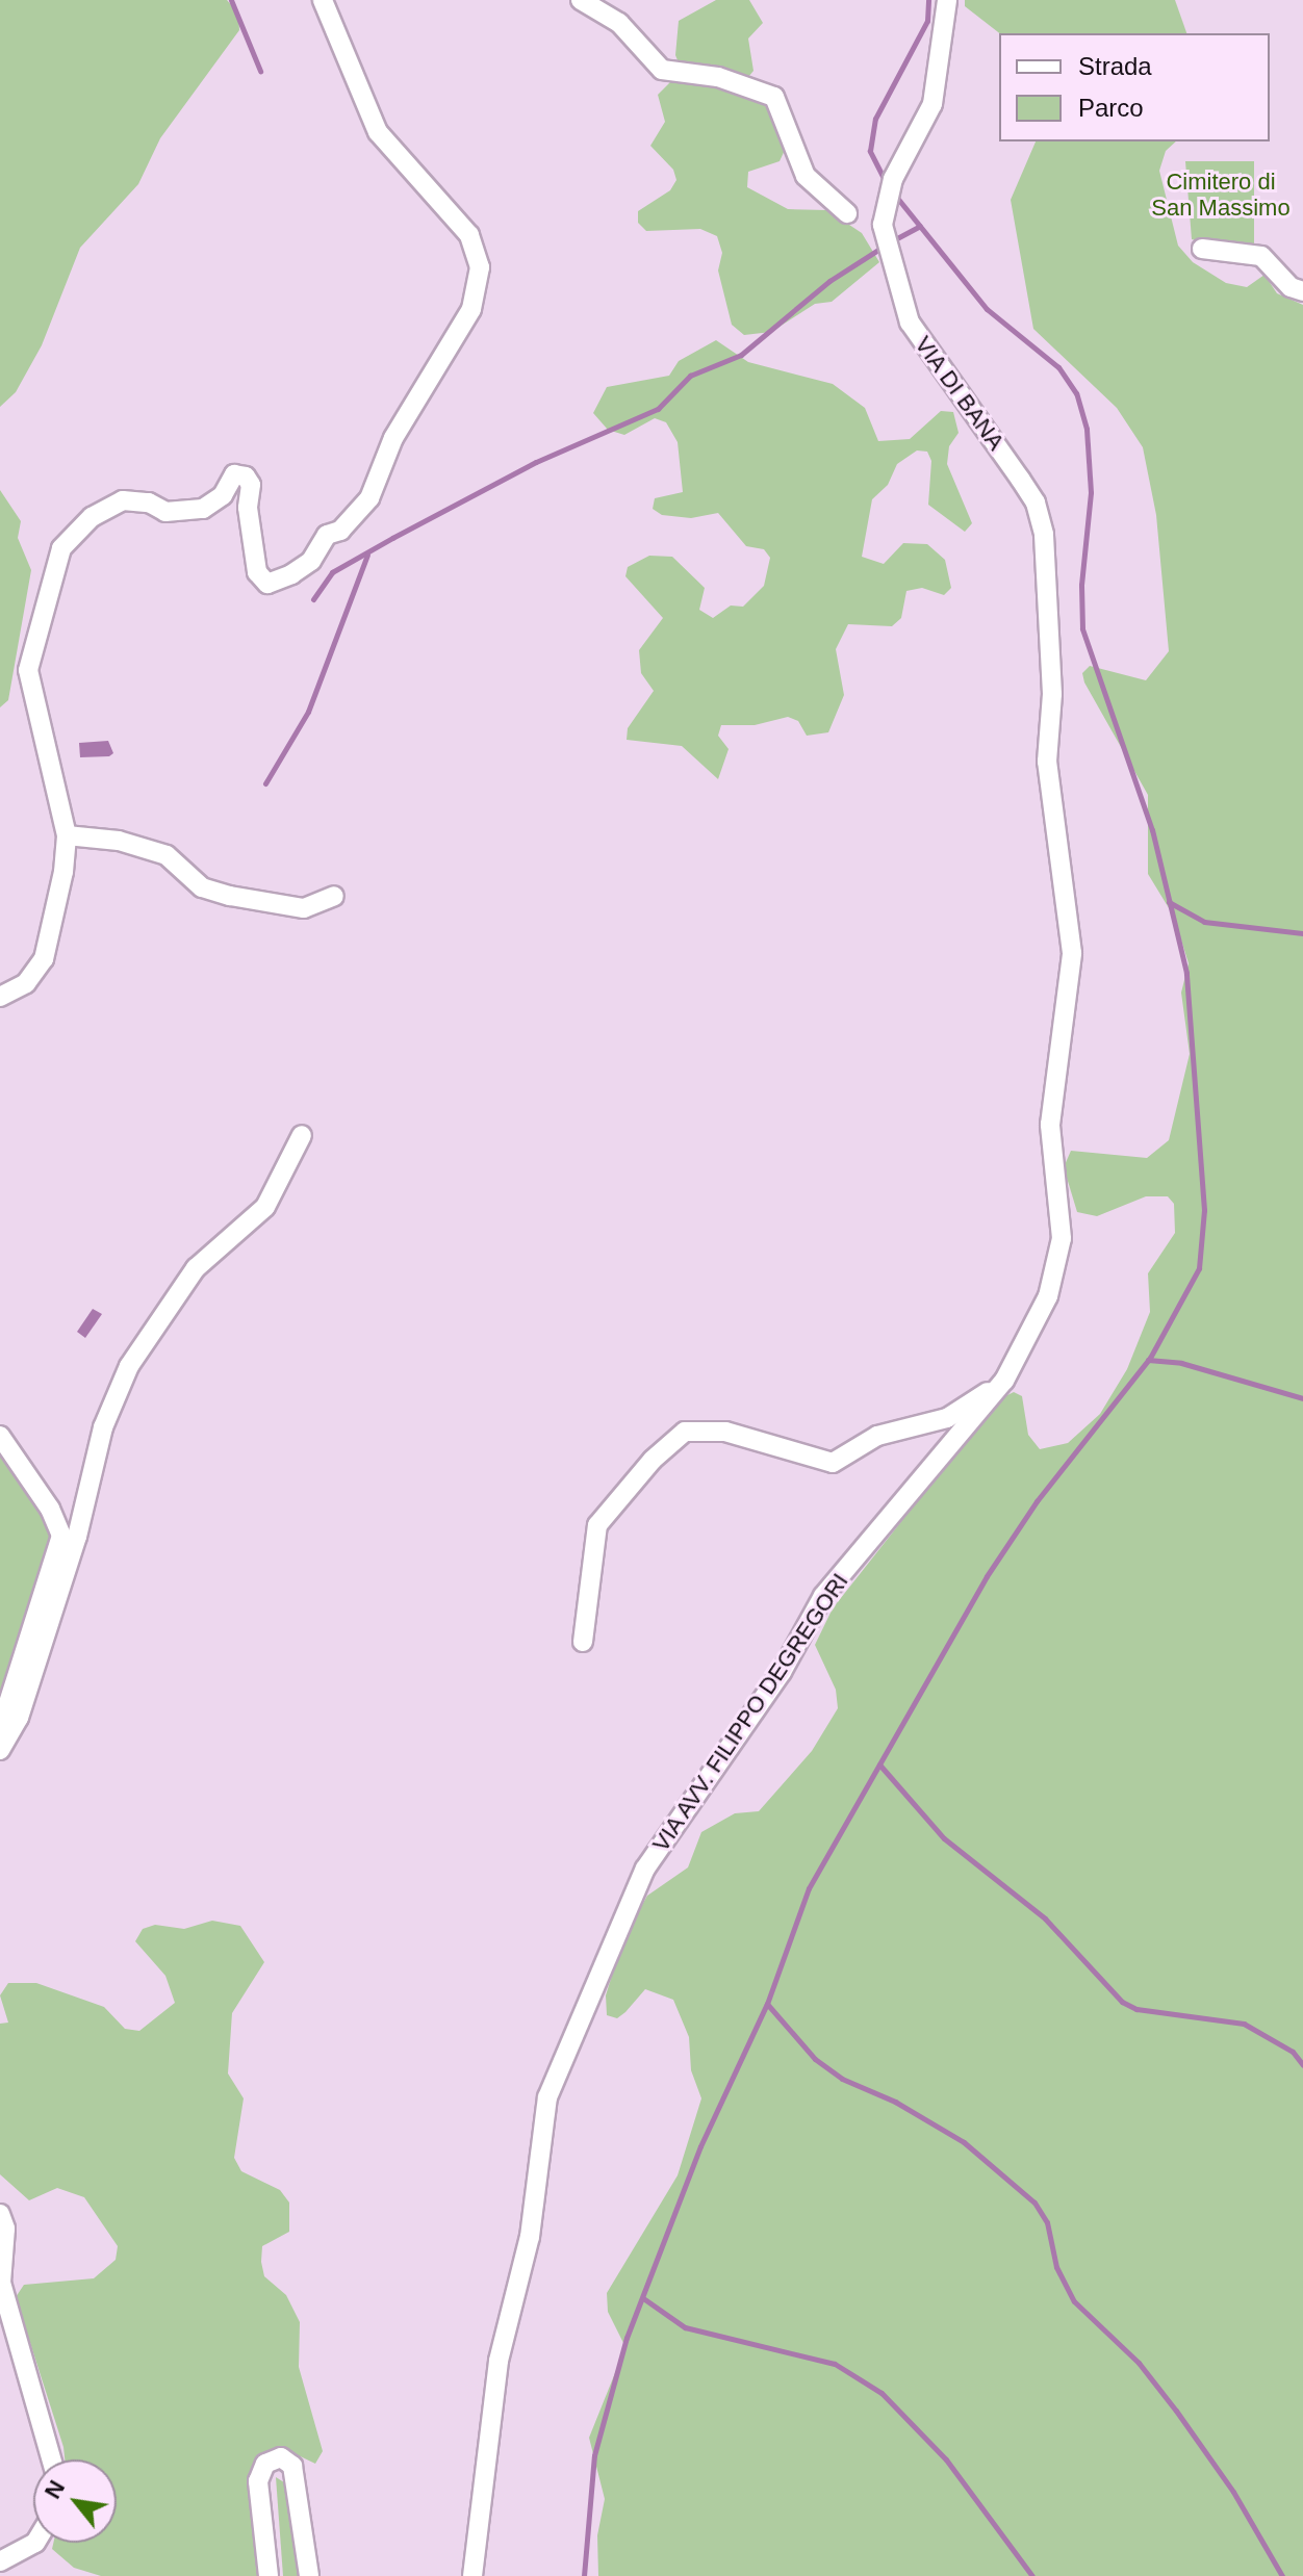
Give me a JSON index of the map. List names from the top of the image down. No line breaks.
{"streets":{"street":["VIA DI BANA","VIA AVV. FILIPPO DEGREGORI"]},"crossings":[["VIA DI BANA","VIA AVV. FILIPPO DEGREGORI"]],"parks":["Cimitero di San Massimo"],"legend":["Strada","Parco"],"north":"top left"}
